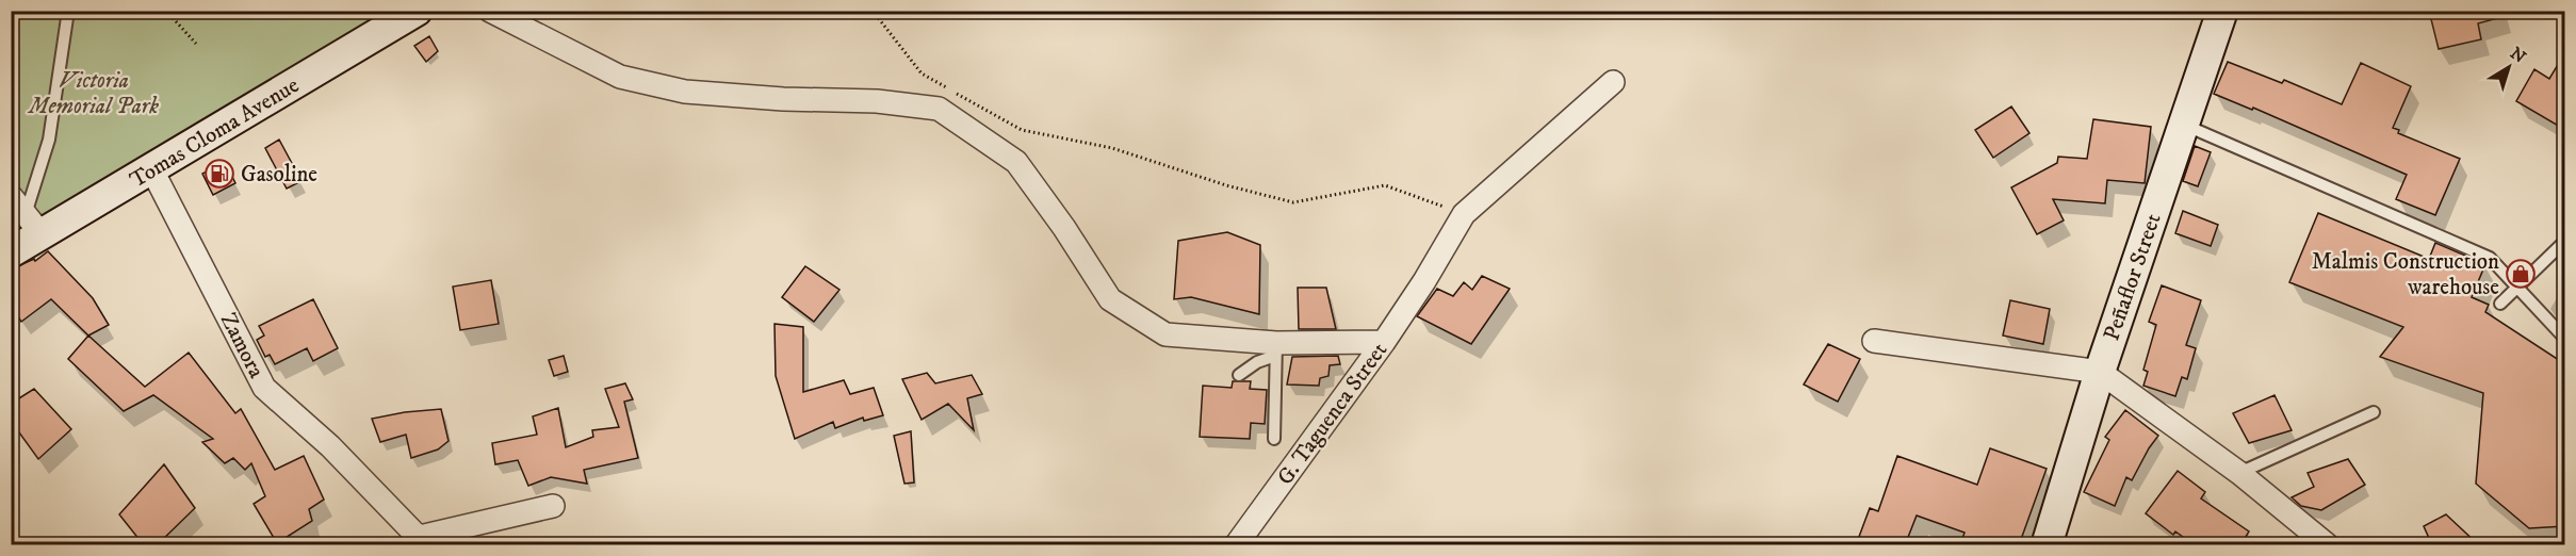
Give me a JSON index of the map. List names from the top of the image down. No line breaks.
{"streets":{"main road":["Tomas Cloma Avenue","Peñaflor Street"],"street":["Zamora","G. Taguenca Street"]},"crossings":[["Tomas Cloma Avenue","Zamora"]],"parks":["Victoria Memorial Park"],"places":{"fuel station":["Gasoline"],"shop":["Malmis Construction warehouse"]},"north":"top right"}
